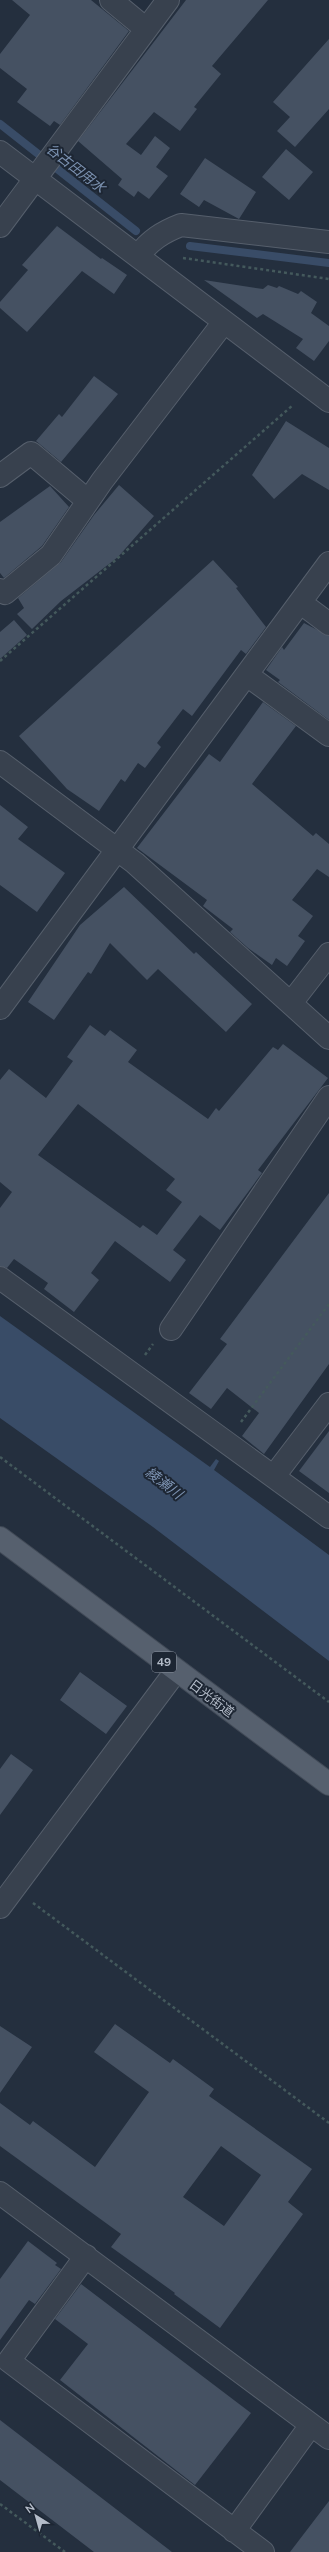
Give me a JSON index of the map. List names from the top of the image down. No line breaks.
{"streets":{"main road":["49","日光街道"]},"water":["谷古田用水","綾瀬川"],"north":"top left"}
